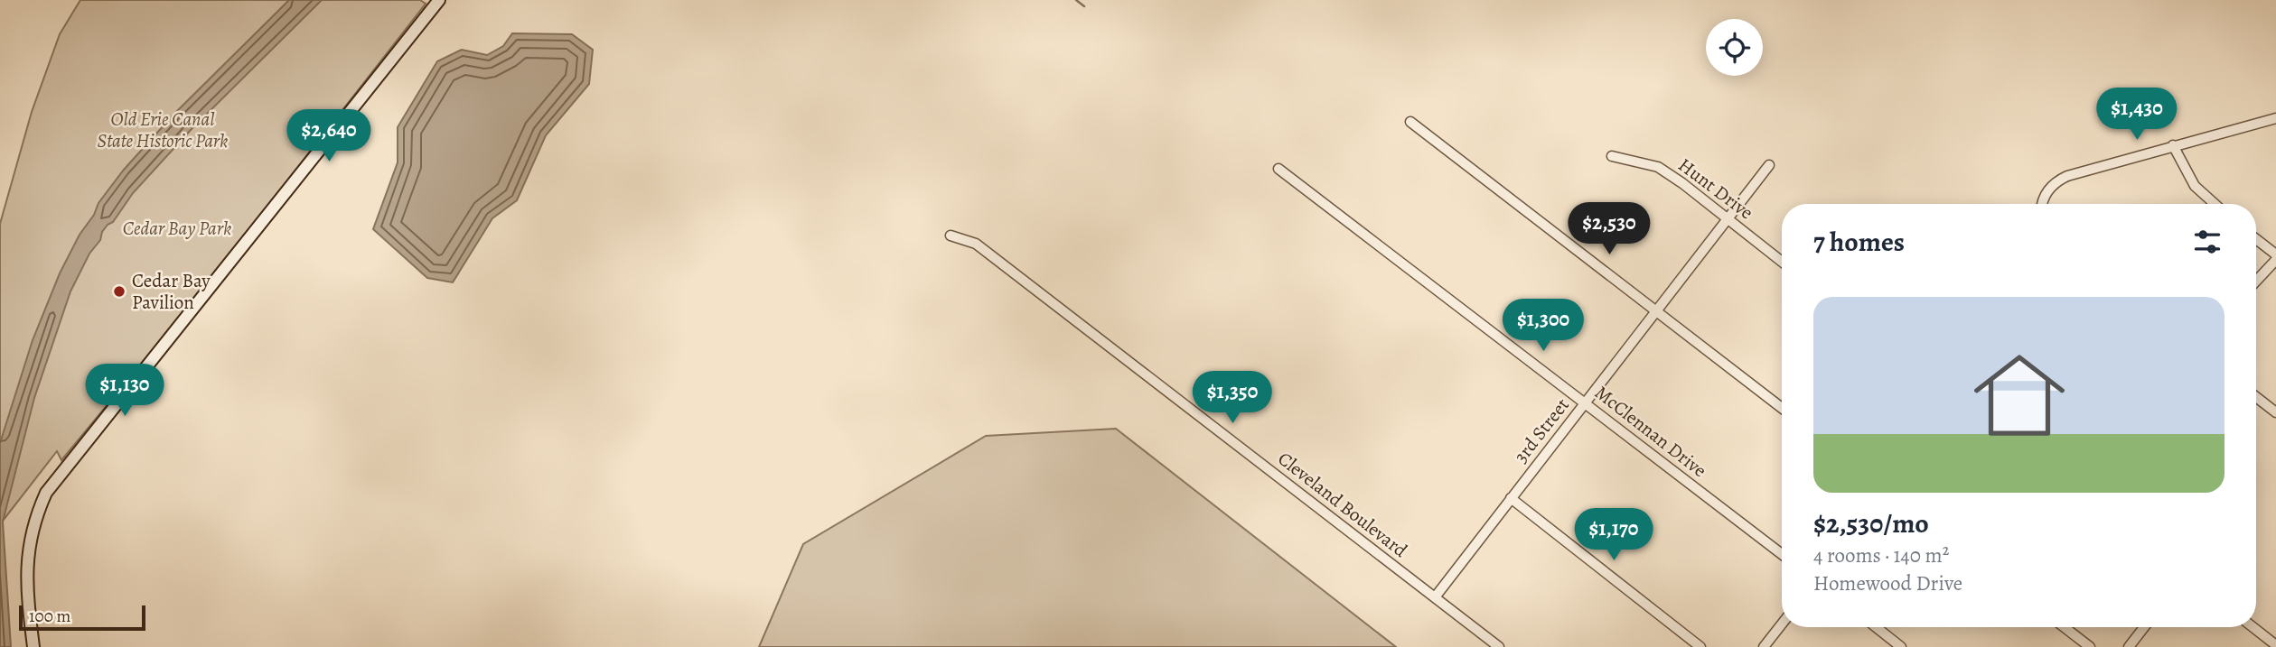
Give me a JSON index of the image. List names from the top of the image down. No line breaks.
{"streets":{"street":["Hunt Drive","3rd Street","McClennan Drive","Cleveland Boulevard"]},"crossings":[["Hunt Drive","3rd Street"],["3rd Street","McClennan Drive"],["3rd Street","Cleveland Boulevard"]],"parks":["Old Erie Canal State Historic Park","Cedar Bay Park"],"places":["Cedar Bay Pavilion"],"scale_bar":"100 m","page":{"price":["$1,430","$2,640","$2,530","$1,300","$1,130","$1,350","$1,170"],"heading":"7 homes","list":[{"name":"$2,530/mo","note":"4 rooms · 140 m² · Homewood Drive"}],"scale":"100 m"}}
